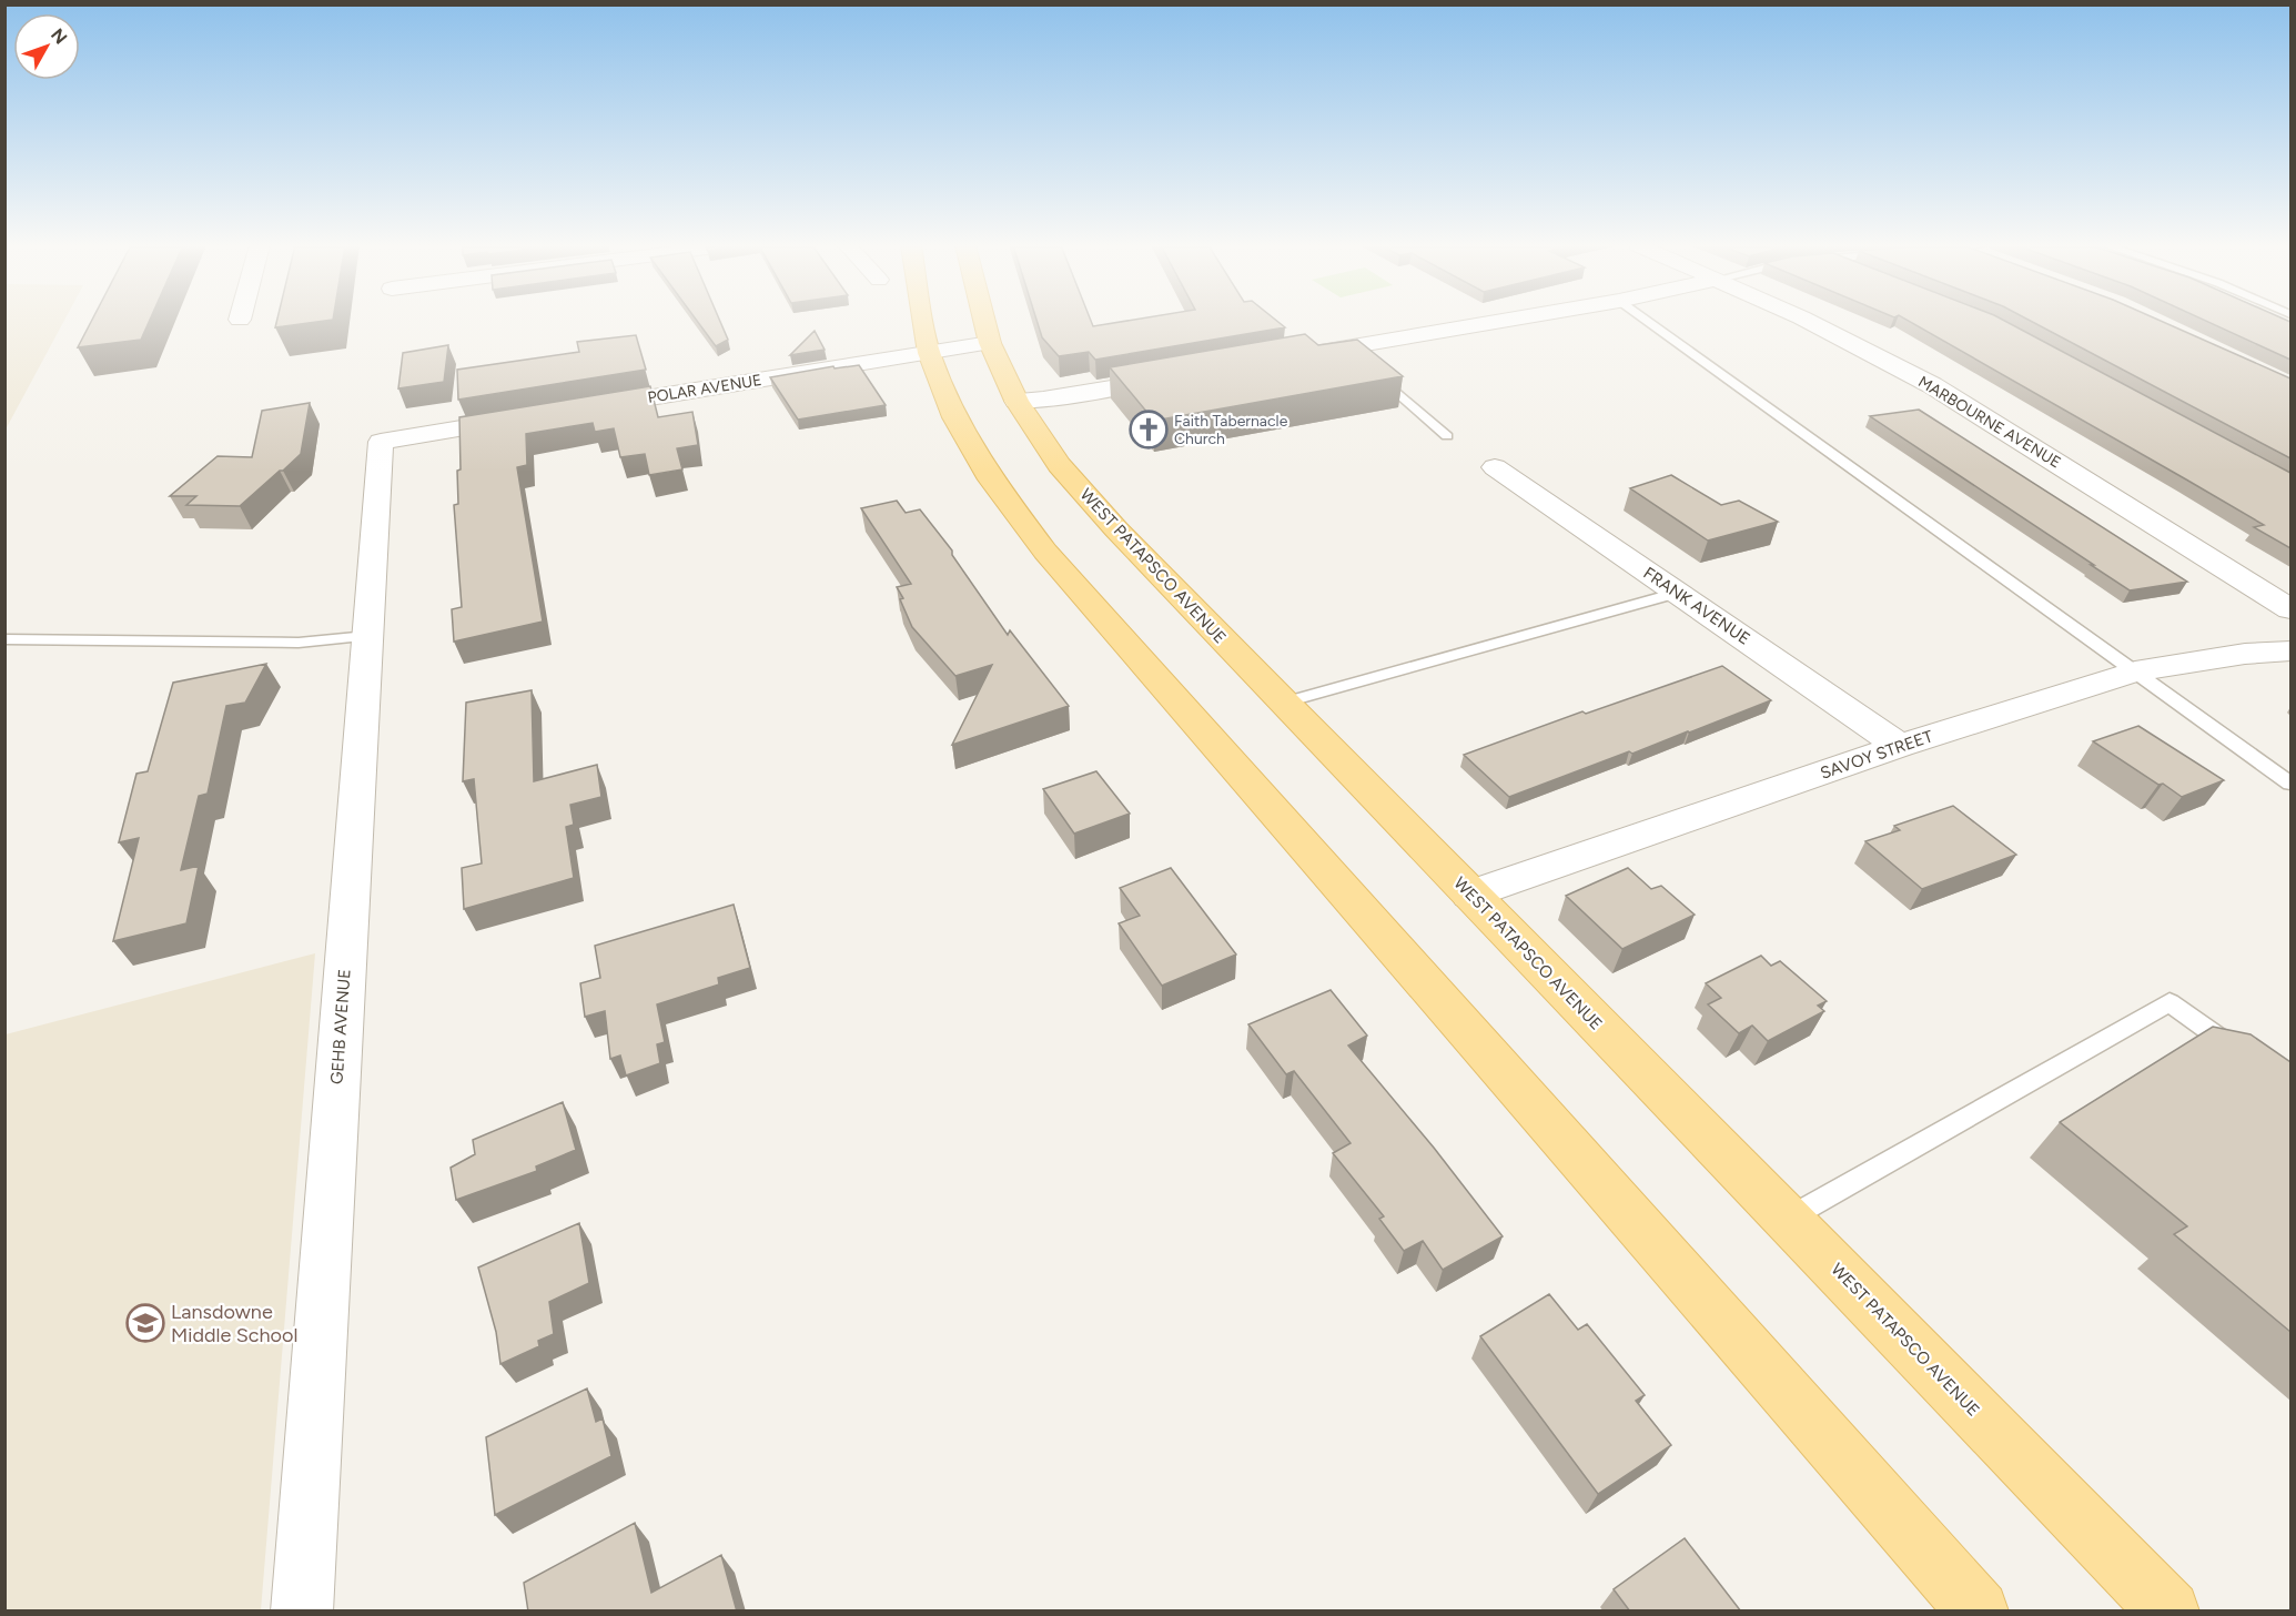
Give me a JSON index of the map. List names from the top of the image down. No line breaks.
{"streets":{"main road":["WEST PATAPSCO AVENUE"],"street":["POLAR AVENUE","MARBOURNE AVENUE","FRANK AVENUE","SAVOY STREET","GEHB AVENUE"]},"crossings":[["POLAR AVENUE","WEST PATAPSCO AVENUE"],["WEST PATAPSCO AVENUE","SAVOY STREET"],["FRANK AVENUE","SAVOY STREET"]],"places":{"church":["Faith Tabernacle Church"],"school or university":["Lansdowne Middle School"]},"north":"top right"}
